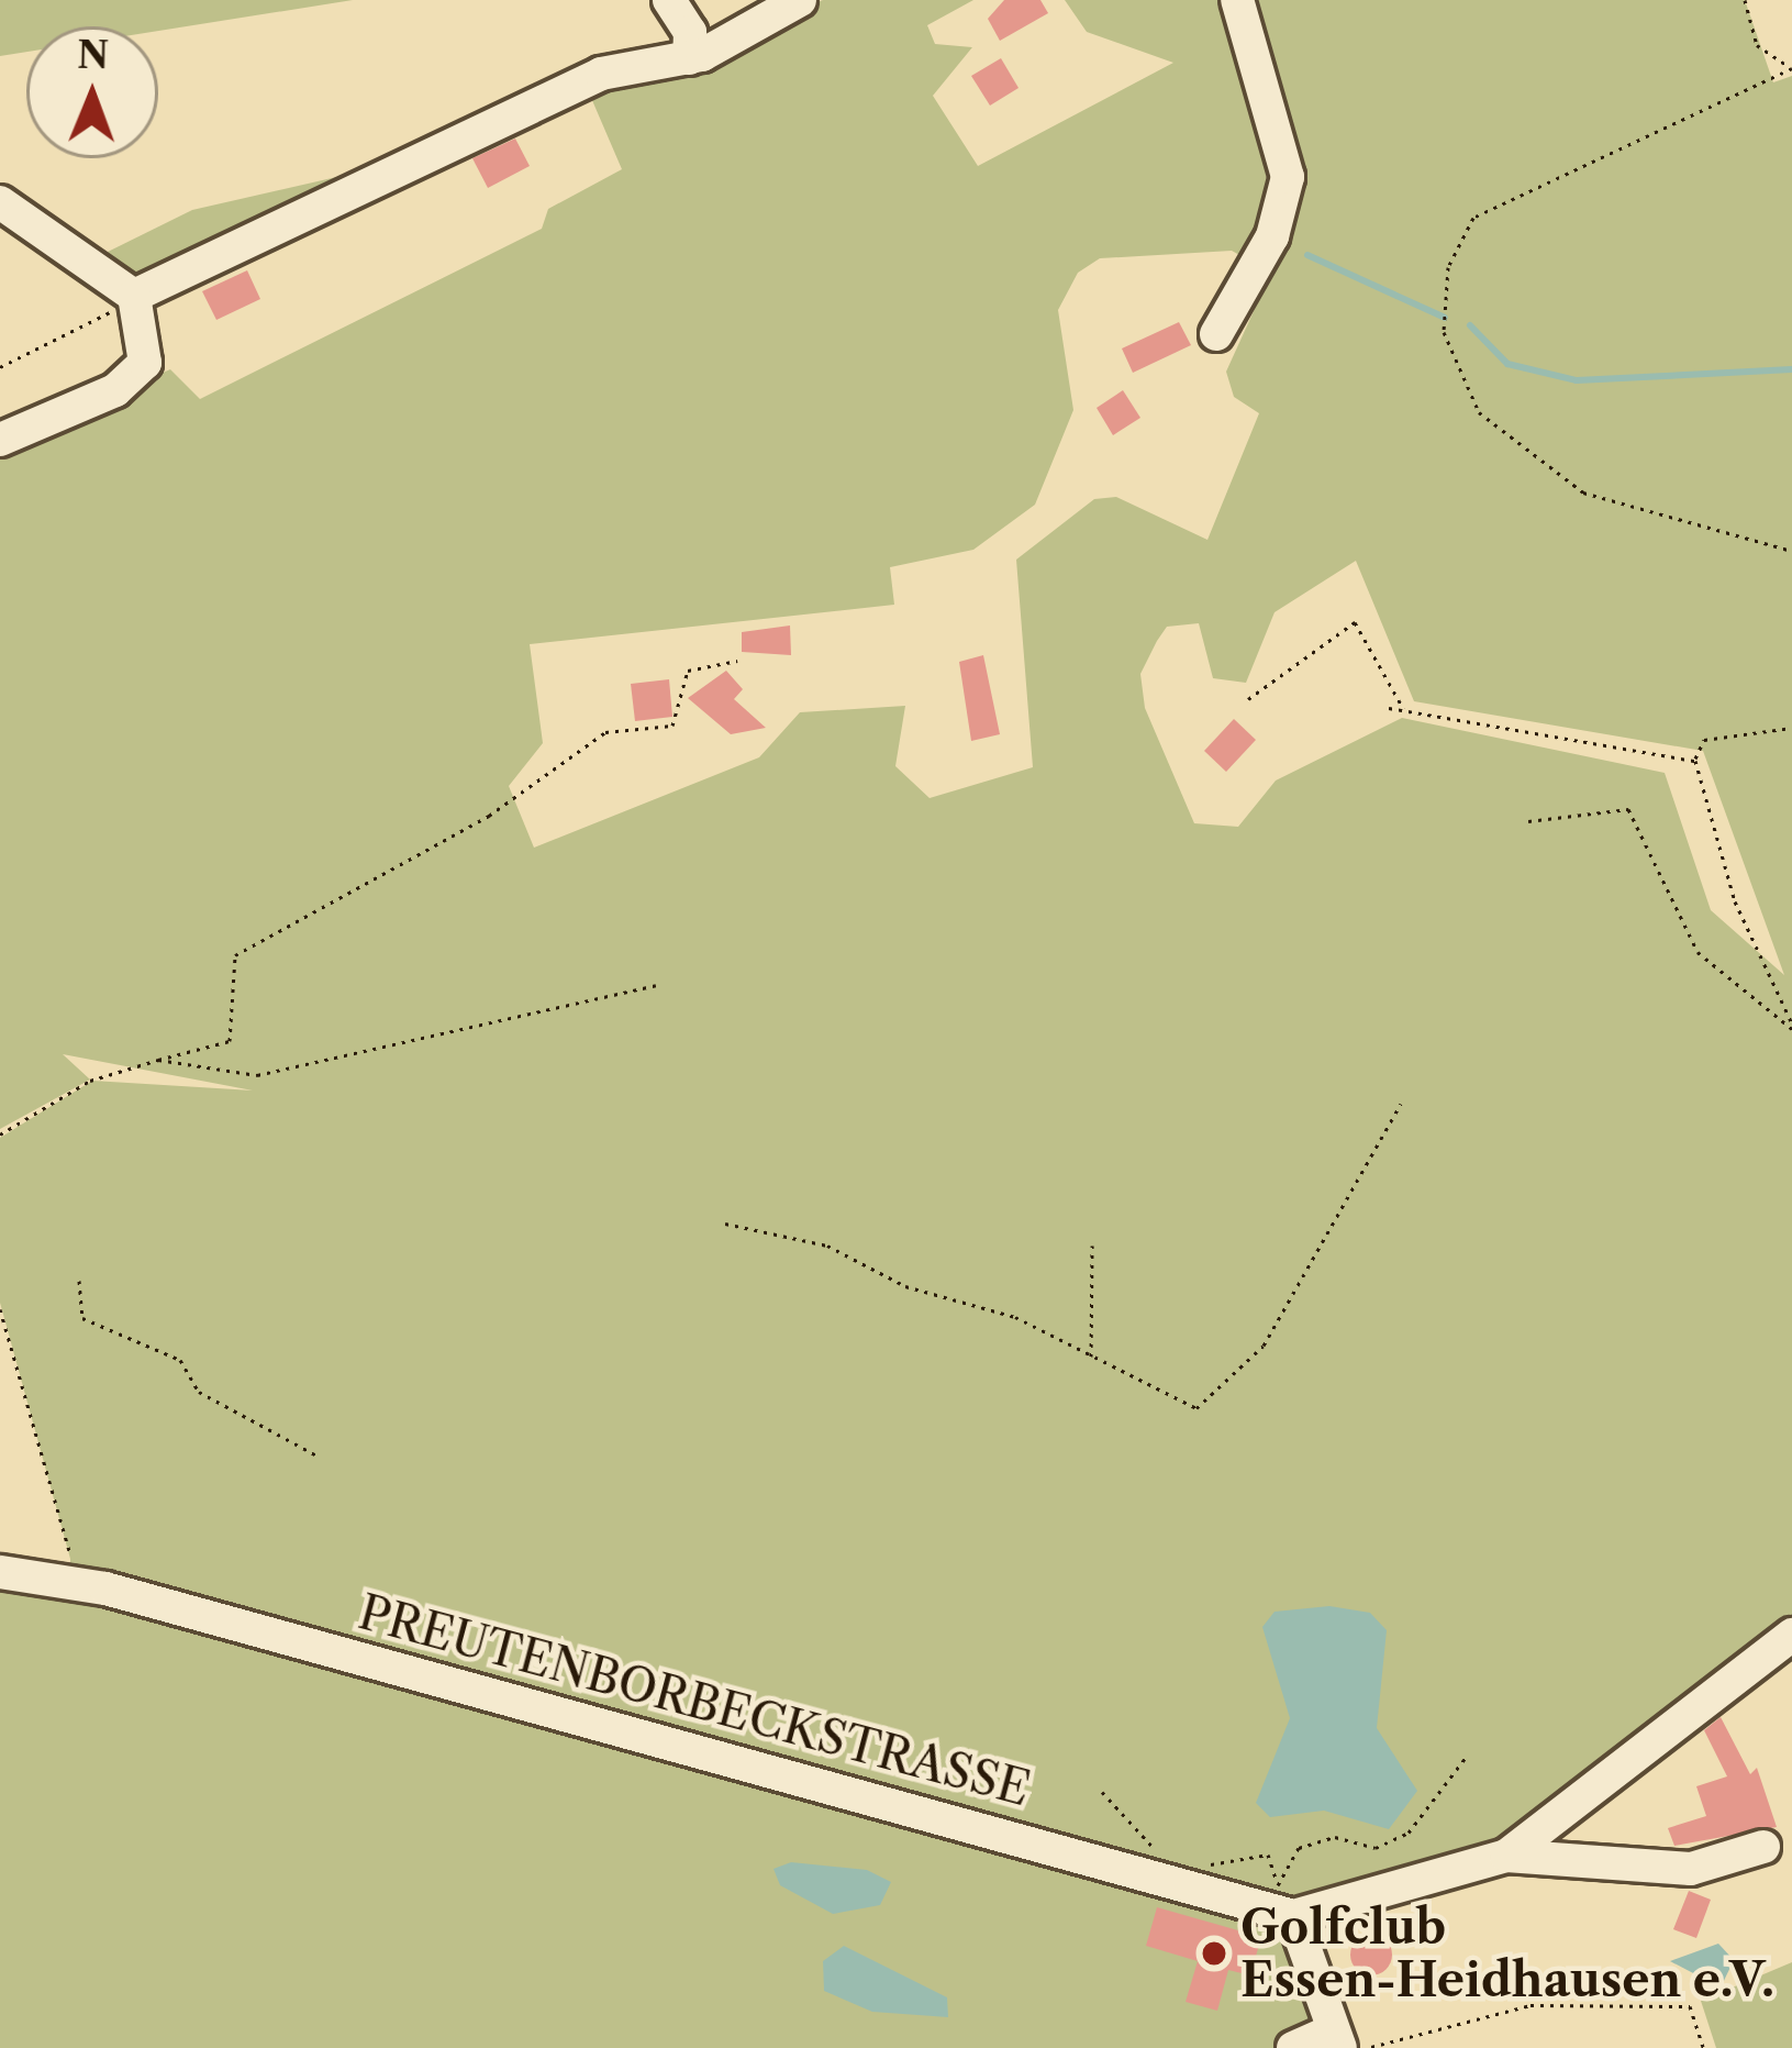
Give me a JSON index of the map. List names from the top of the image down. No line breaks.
{"streets":{"street":["PREUTENBORBECKSTRASSE"]},"places":["Golfclub Essen-Heidhausen e.V."],"north":"top"}
